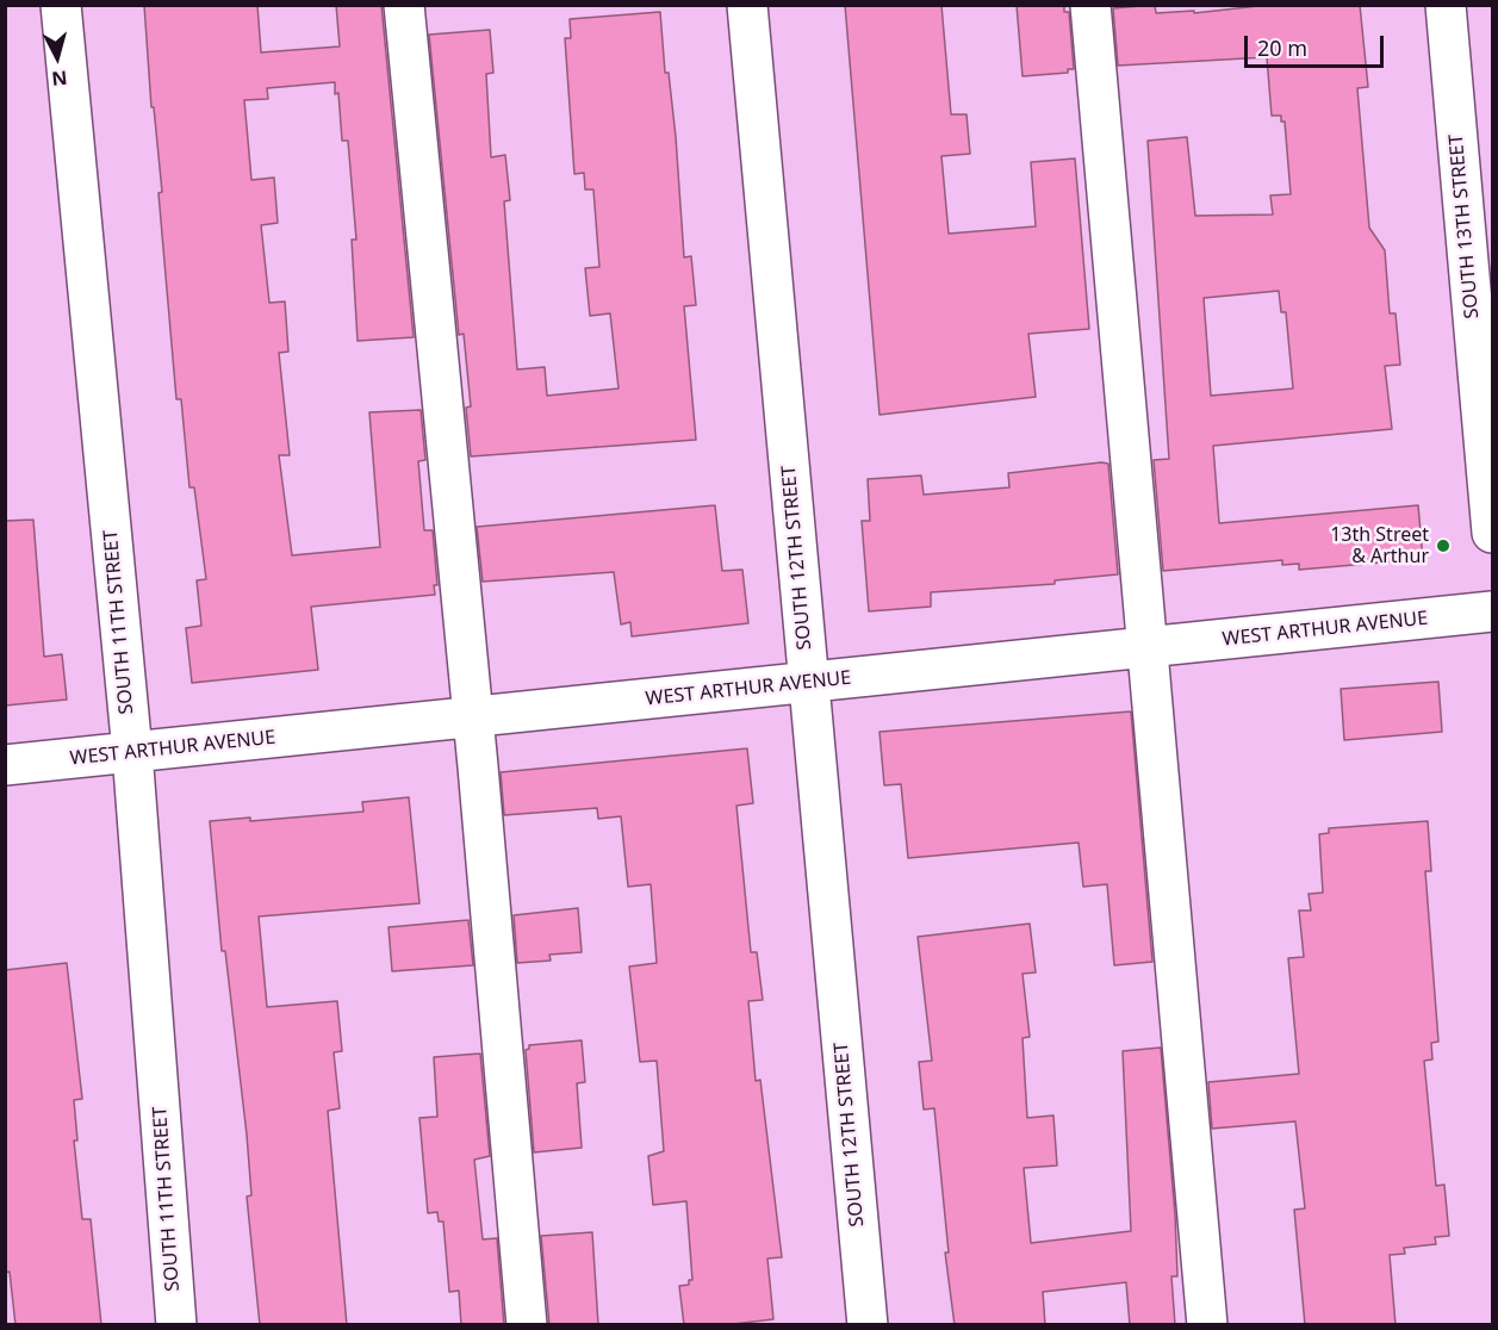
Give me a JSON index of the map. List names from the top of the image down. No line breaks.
{"streets":{"street":["SOUTH 13TH STREET","SOUTH 12TH STREET","SOUTH 11TH STREET","WEST ARTHUR AVENUE"]},"crossings":[["SOUTH 12TH STREET","WEST ARTHUR AVENUE"],["SOUTH 11TH STREET","WEST ARTHUR AVENUE"]],"places":["13th Street & Arthur"],"scale_bar":"20 m","north":"bottom"}
